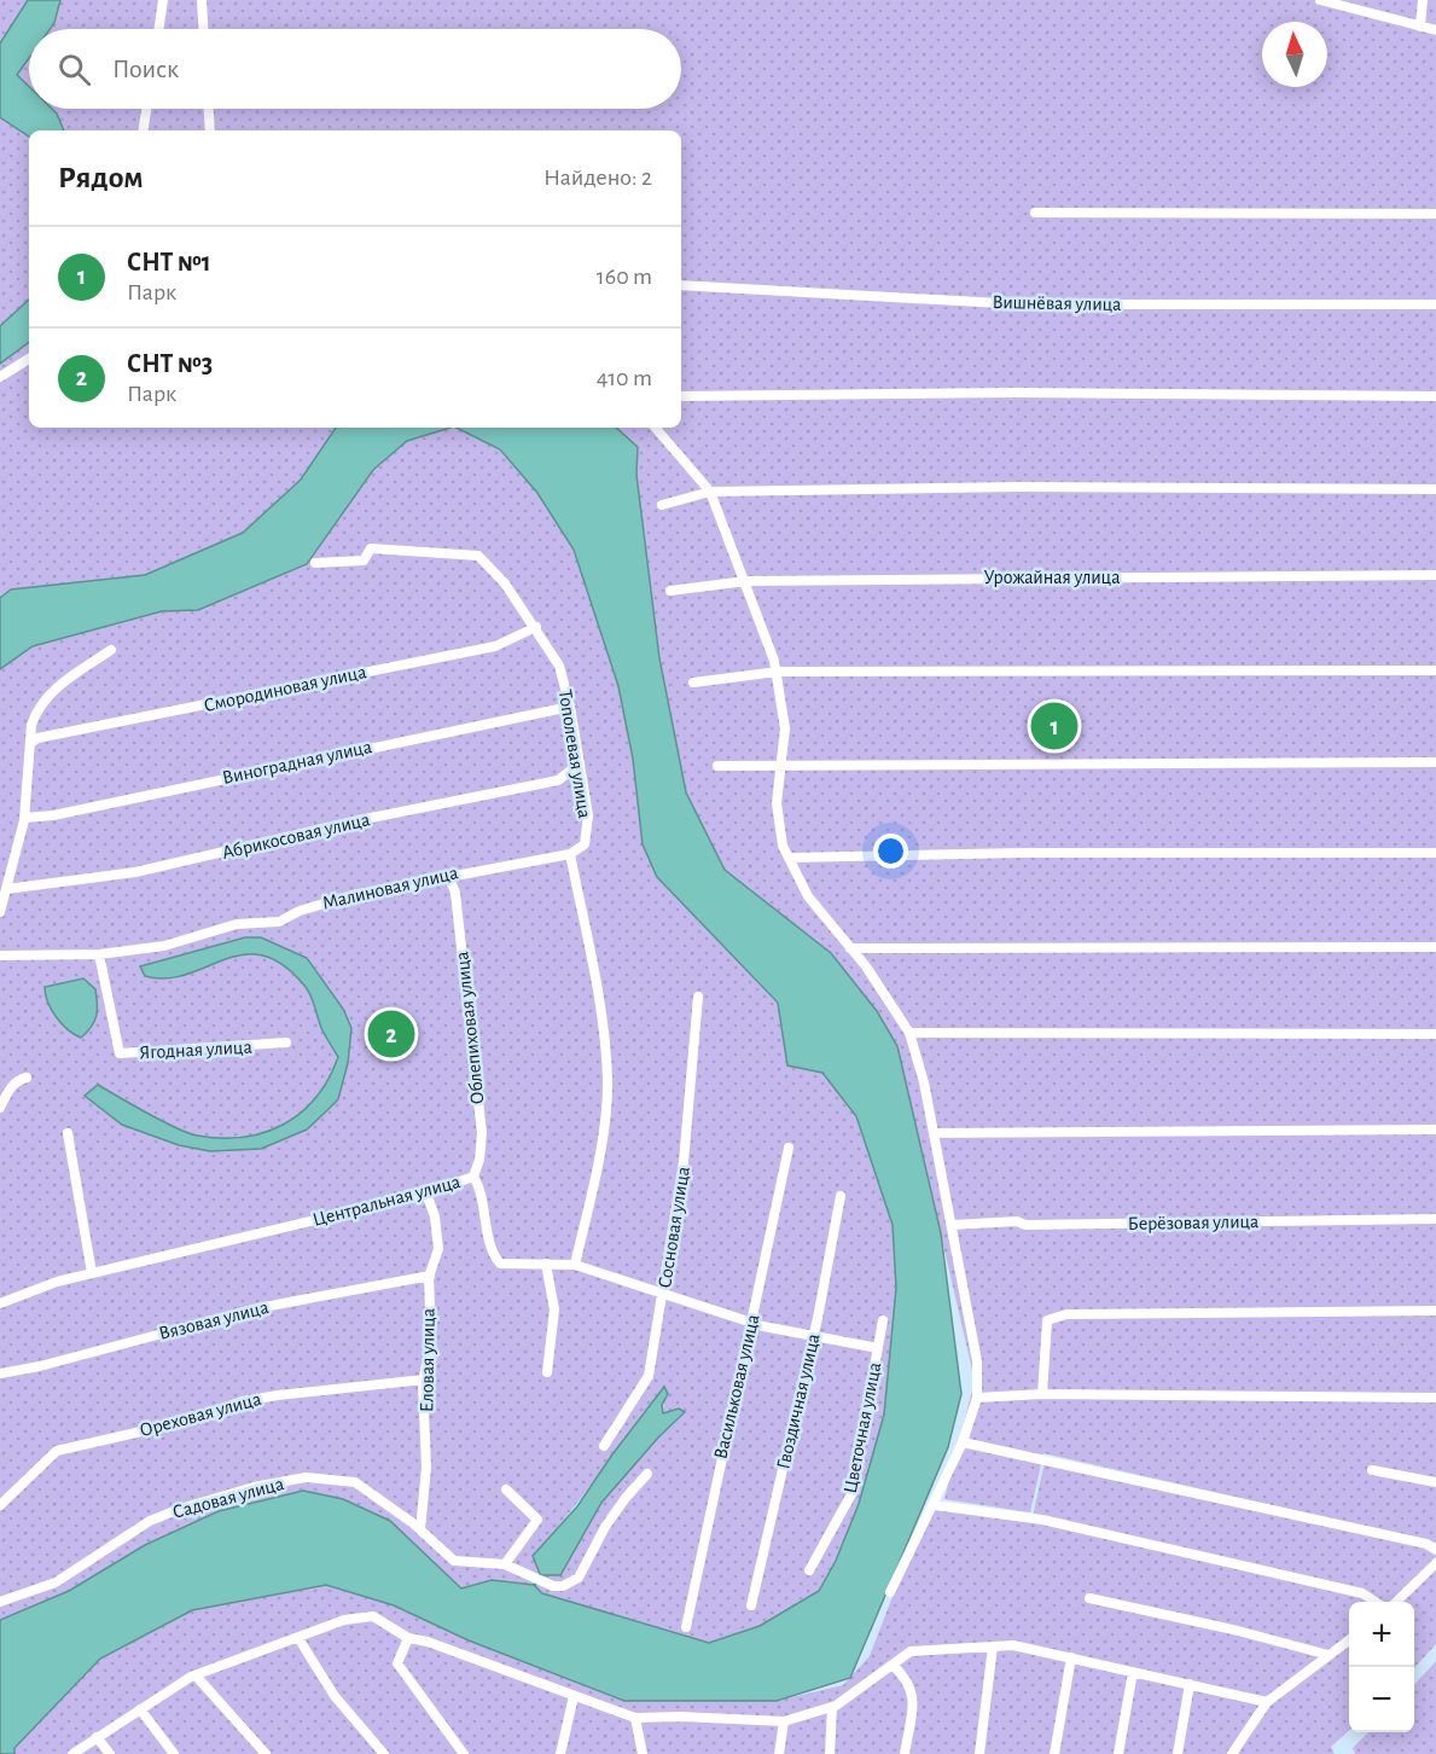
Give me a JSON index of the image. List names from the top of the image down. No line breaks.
{"streets":{"street":["Вишнёвая улица","Урожайная улица","Смородиновая улица","Тополевая улица","Виноградная улица","Абрикосовая улица","Малиновая улица","Облепиховая улица","Ягодная улица","Центральная улица","Берёзовая улица","Сосновая улица","Вязовая улица","Еловая улица","Васильковая улица","Гвоздичная улица","Ореховая улица","Цветочная улица","Садовая улица"]},"crossings":[["Смородиновая улица","Тополевая улица"],["Тополевая улица","Виноградная улица"],["Тополевая улица","Абрикосовая улица"],["Тополевая улица","Малиновая улица"],["Малиновая улица","Облепиховая улица"],["Малиновая улица","Ягодная улица"],["Облепиховая улица","Центральная улица"],["Центральная улица","Сосновая улица"],["Центральная улица","Еловая улица"],["Центральная улица","Васильковая улица"],["Центральная улица","Гвоздичная улица"],["Центральная улица","Цветочная улица"],["Вязовая улица","Еловая улица"],["Еловая улица","Ореховая улица"],["Еловая улица","Садовая улица"]],"north":"top","page":{"search":"Поиск","heading":["Рядом","Найдено: 2"],"list":[{"mark":"1","name":"СНТ №1","note":"Парк","value":"160 m"},{"mark":"2","name":"СНТ №3","note":"Парк","value":"410 m"}],"pins":["1","2"],"map_buttons":["+","−"]}}
